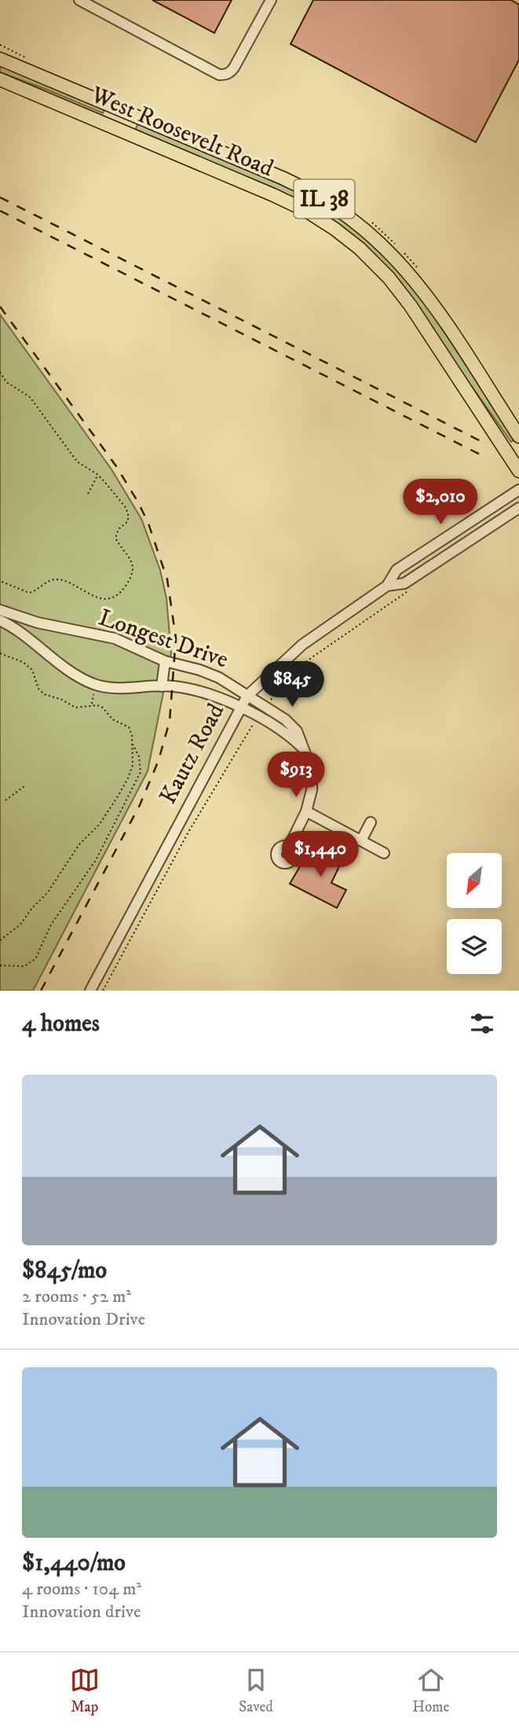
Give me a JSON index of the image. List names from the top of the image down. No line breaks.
{"streets":{"main road":["West Roosevelt Road","IL 38"],"street":["Longest Drive","Kautz Road"]},"crossings":[["Longest Drive","Kautz Road"]],"north":"bottom left","page":{"price":["$2,010","$845","$913","$1,440"],"heading":"4 homes","list":[{"name":"$845/mo","note":"2 rooms · 52 m² · Innovation Drive"},{"name":"$1,440/mo","note":"4 rooms · 104 m² · Innovation drive"}],"tabs":["Map","Saved","Home"]}}
